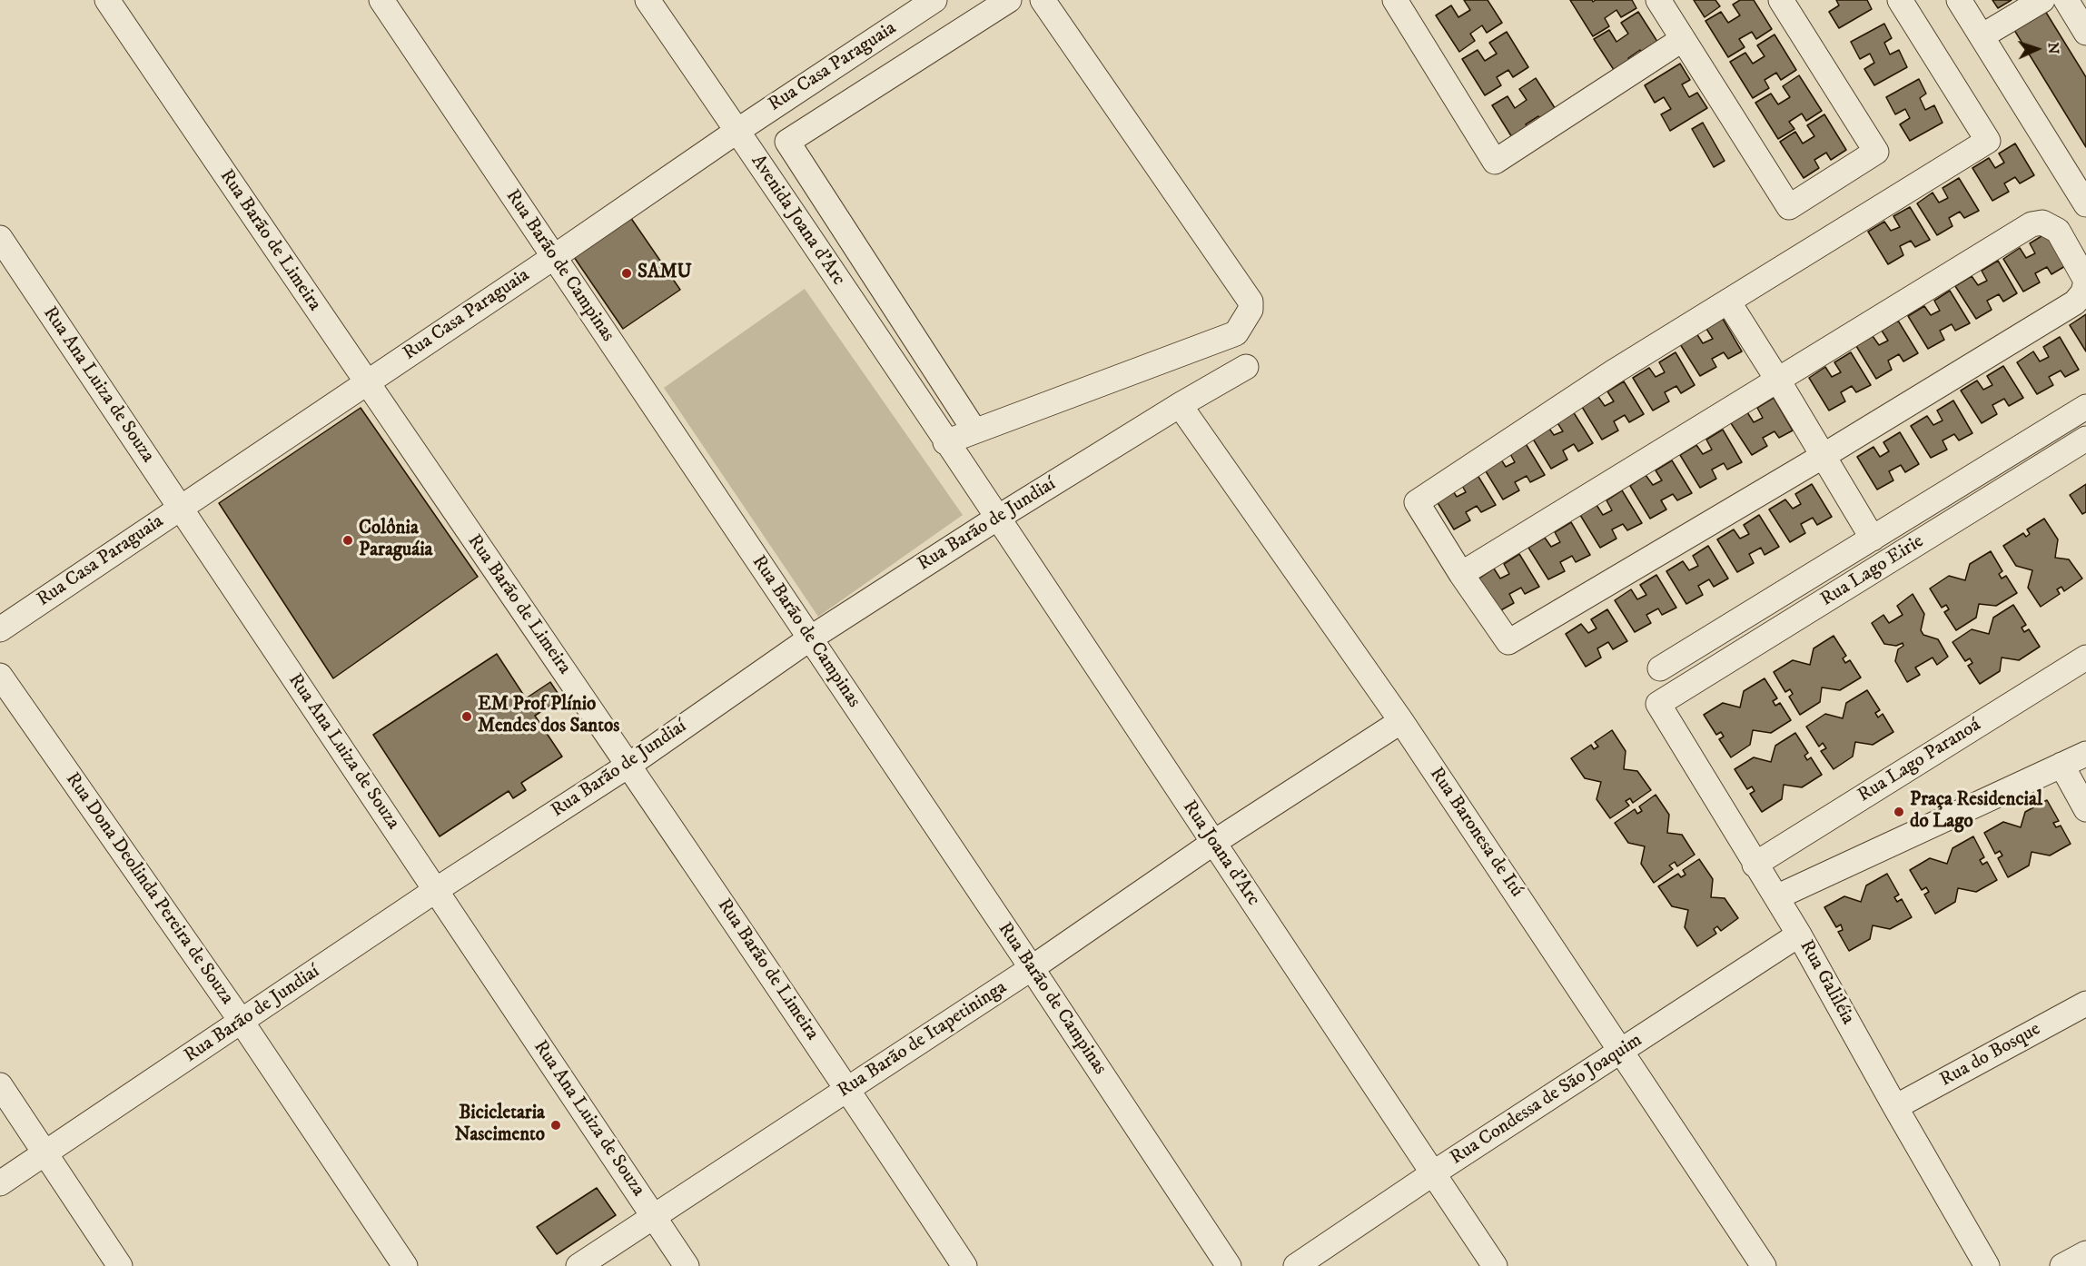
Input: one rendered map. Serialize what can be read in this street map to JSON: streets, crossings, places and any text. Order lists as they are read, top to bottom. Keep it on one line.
{"streets":{"street":["Rua Casa Paraguaia","Avenida Joana d'Arc","Rua Barão de Limeira","Rua Barão de Campinas","Rua Ana Luiza de Souza","Rua Barão de Jundiaí","Rua Lago Eirie","Rua Lago Paranoá","Rua Baronesa de Itú","Rua Joana d'Arc","Rua Dona Deolinda Pereira de Souza","Rua Galiléia","Rua Barão de Itapetininga","Rua do Bosque","Rua Condessa de São Joaquim"]},"crossings":[["Rua Casa Paraguaia","Avenida Joana d'Arc"],["Rua Casa Paraguaia","Rua Barão de Limeira"],["Rua Casa Paraguaia","Rua Barão de Campinas"],["Rua Casa Paraguaia","Rua Ana Luiza de Souza"],["Avenida Joana d'Arc","Rua Joana d'Arc"],["Rua Barão de Limeira","Rua Barão de Jundiaí"],["Rua Barão de Limeira","Rua Barão de Itapetininga"],["Rua Barão de Campinas","Rua Barão de Jundiaí"],["Rua Barão de Campinas","Rua Barão de Itapetininga"],["Rua Ana Luiza de Souza","Rua Barão de Jundiaí"],["Rua Ana Luiza de Souza","Rua Barão de Itapetininga"],["Rua Barão de Jundiaí","Rua Baronesa de Itú"],["Rua Barão de Jundiaí","Rua Joana d'Arc"],["Rua Barão de Jundiaí","Rua Dona Deolinda Pereira de Souza"],["Rua Lago Eirie","Rua Galiléia"],["Rua Lago Paranoá","Rua Galiléia"],["Rua Baronesa de Itú","Rua Barão de Itapetininga"],["Rua Baronesa de Itú","Rua Condessa de São Joaquim"],["Rua Joana d'Arc","Rua Barão de Itapetininga"],["Rua Joana d'Arc","Rua Condessa de São Joaquim"],["Rua Galiléia","Rua do Bosque"],["Rua Galiléia","Rua Condessa de São Joaquim"]],"places":["SAMU","Colônia Paraguáia","EM Prof Plínio Mendes dos Santos","Praça Residencial do Lago","Bicicletaria Nascimento"],"north":"right"}
